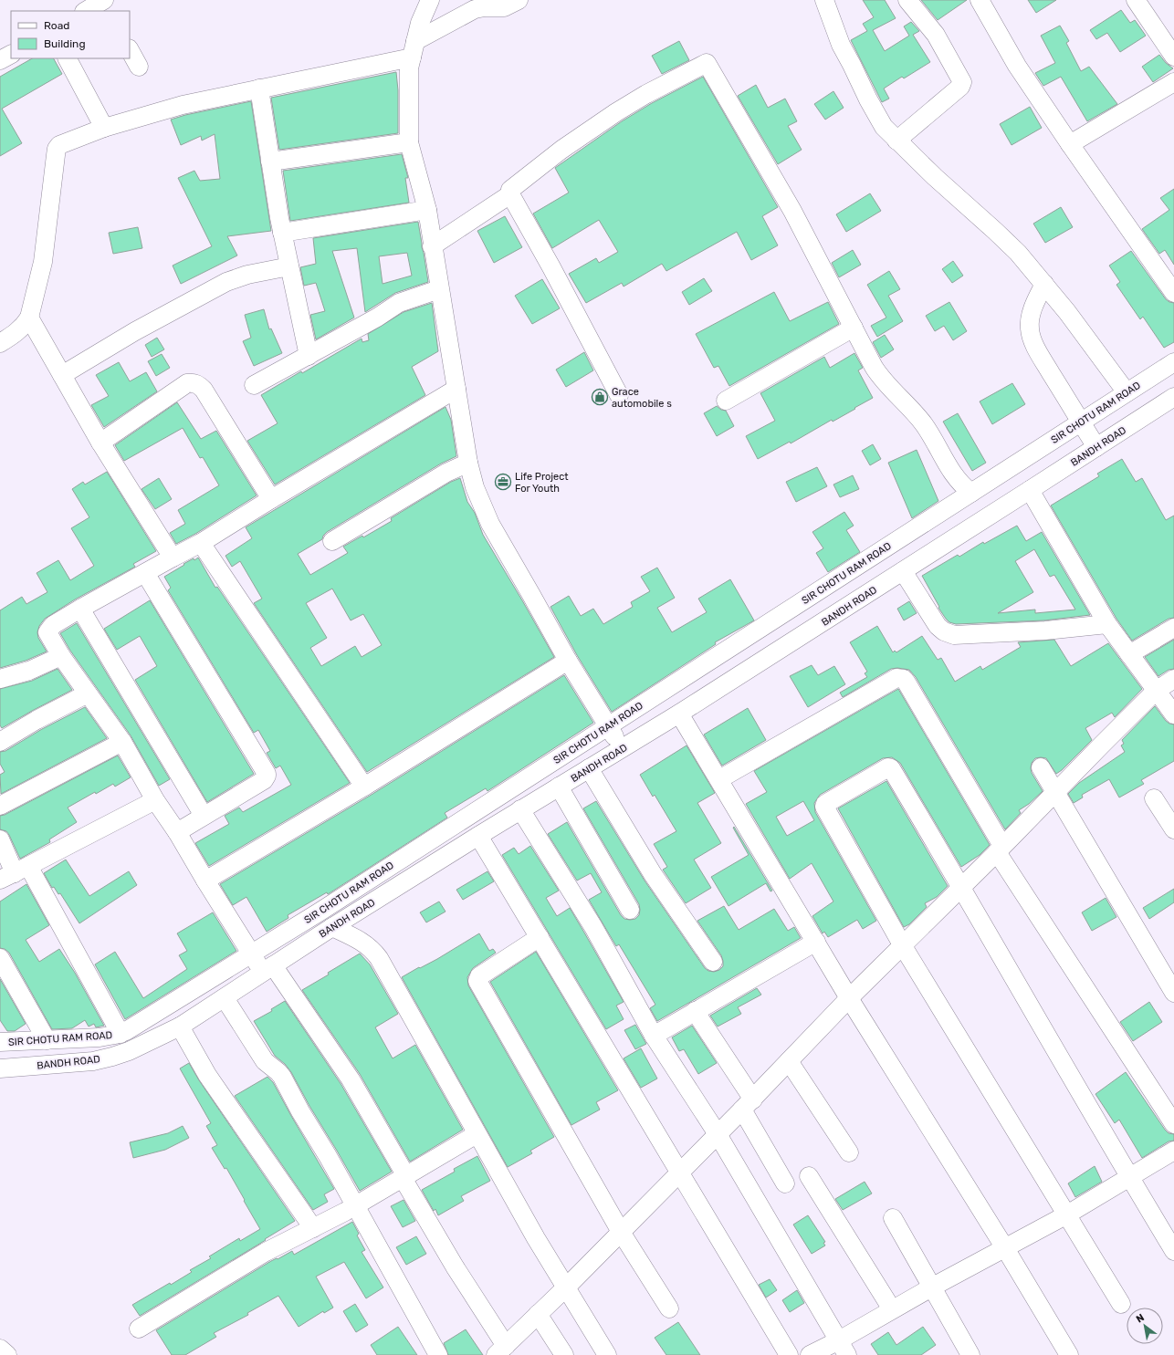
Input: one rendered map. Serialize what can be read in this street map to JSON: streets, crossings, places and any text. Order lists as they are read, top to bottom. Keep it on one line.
{"streets":{"street":["SIR CHOTU RAM ROAD","BANDH ROAD"]},"places":{"shop":["Grace automobile s"],"office":["Life Project For Youth"]},"legend":["Road","Building"],"north":"top left"}
